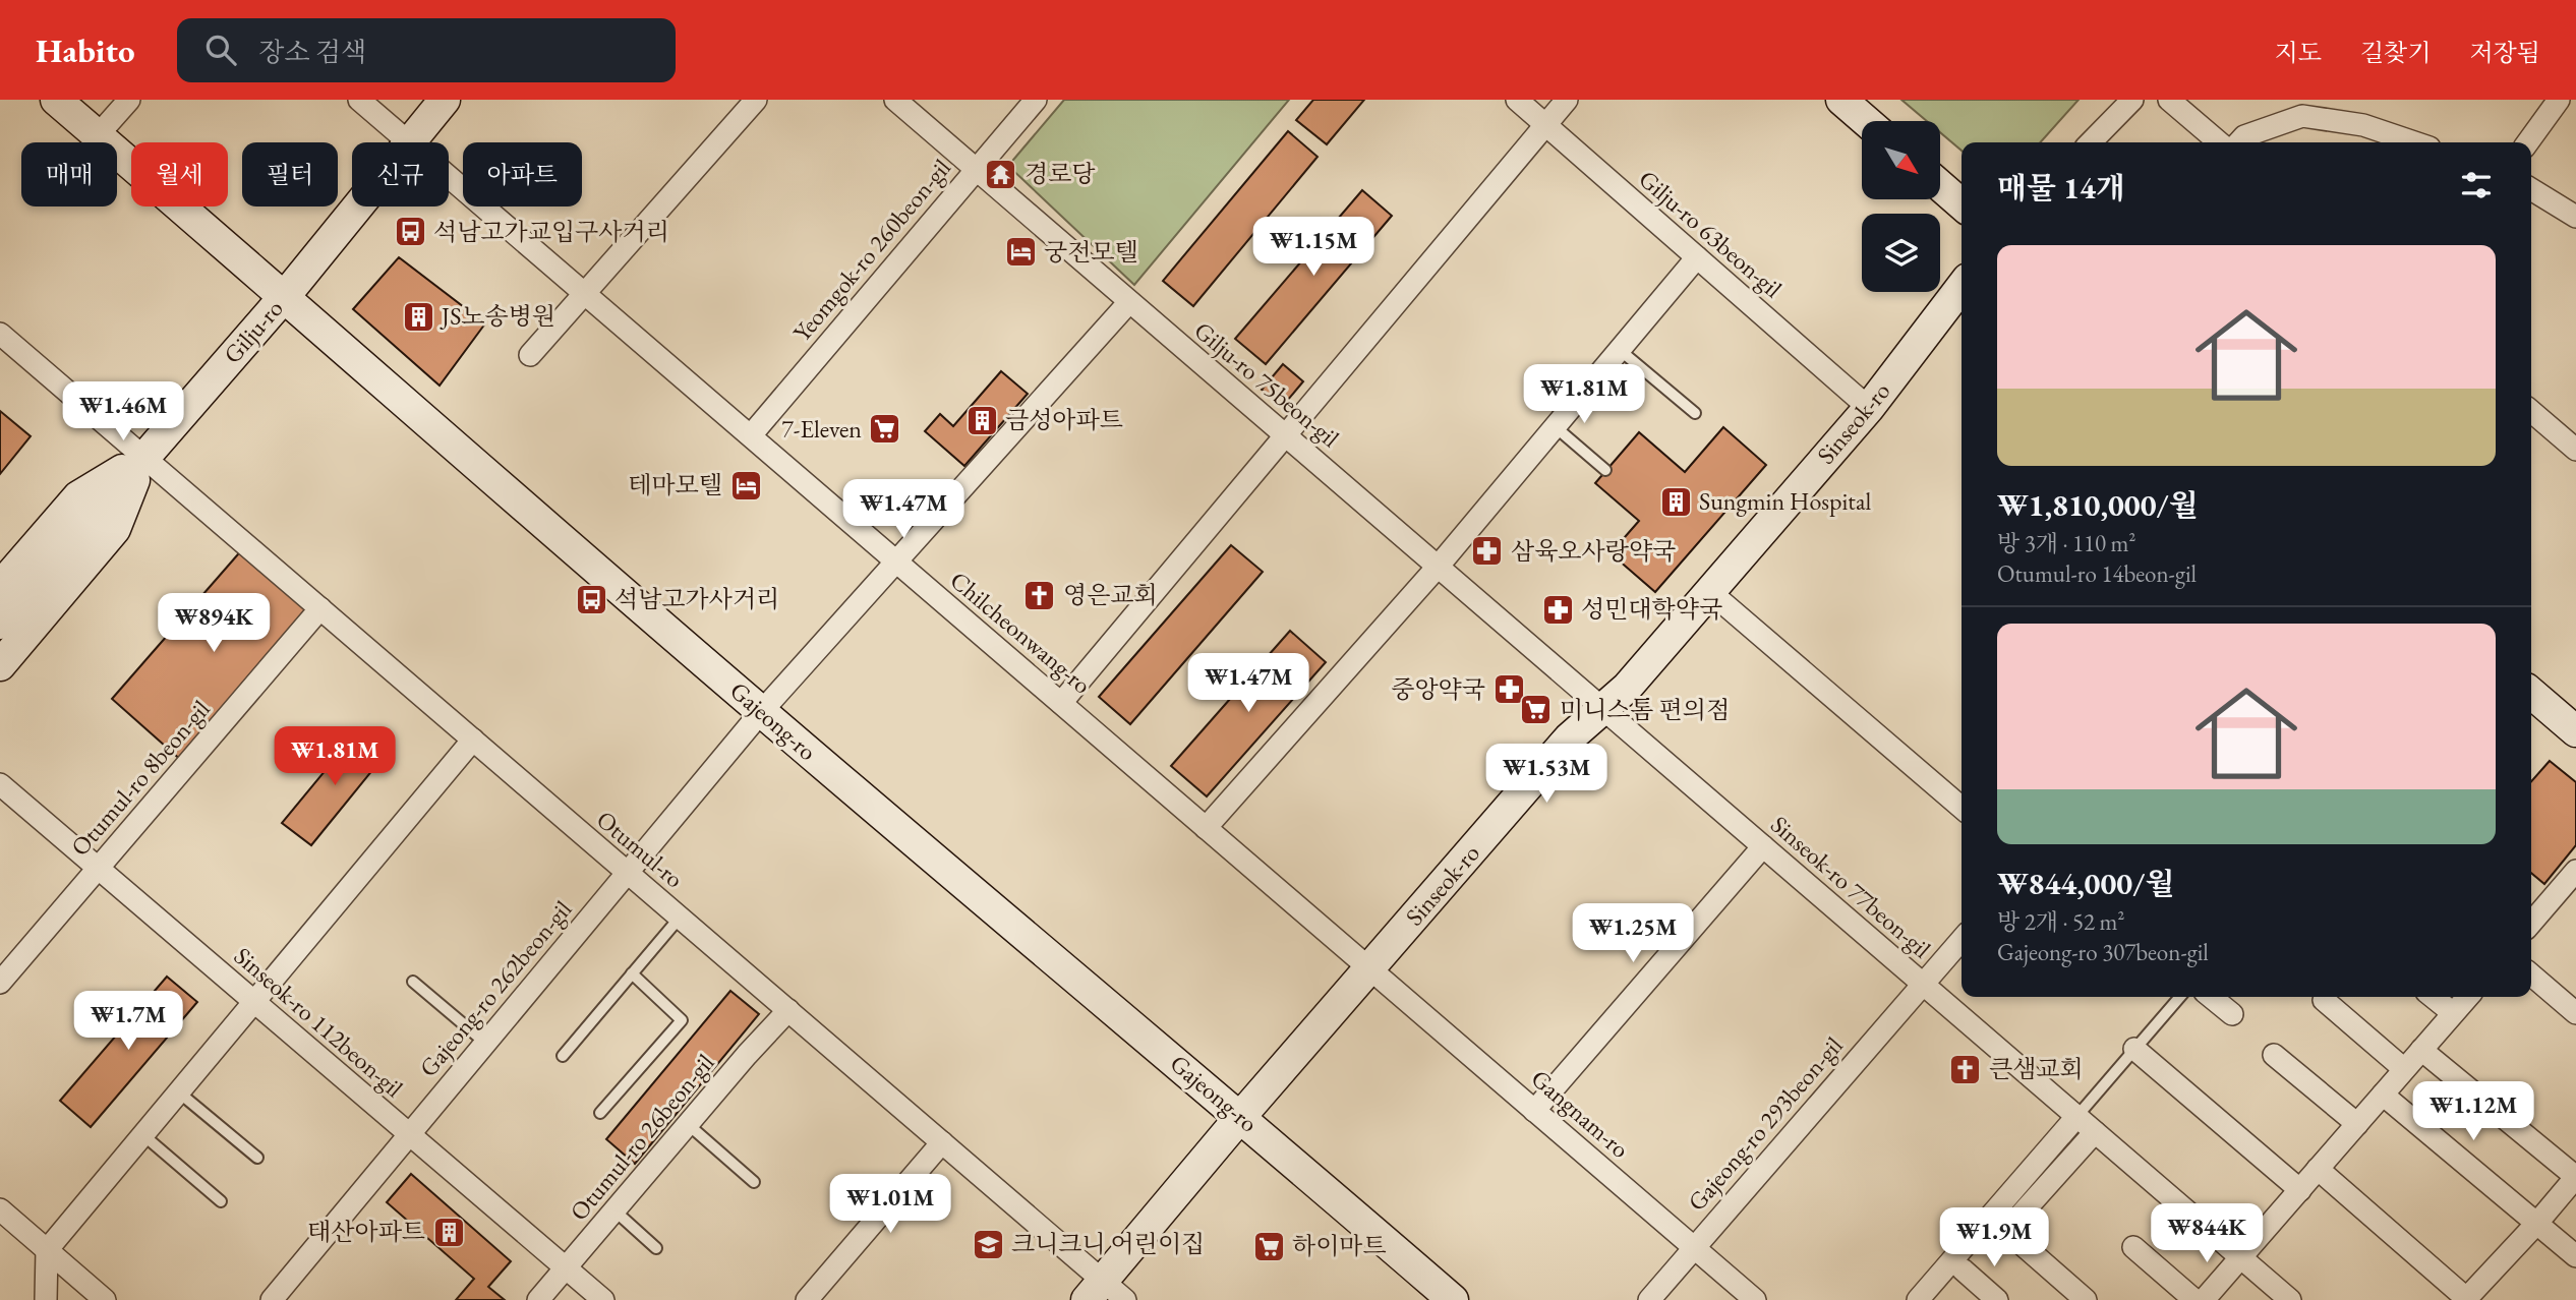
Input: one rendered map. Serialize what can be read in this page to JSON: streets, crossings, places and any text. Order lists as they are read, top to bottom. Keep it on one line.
{"streets":{"street":["Gilju-ro 63beon-gil","Yeomgok-ro 260beon-gil","Gilju-ro","Gilju-ro 75beon-gil","Sinseok-ro","Chilcheonwang-ro","Gajeong-ro","Otumul-ro 8beon-gil","Otumul-ro","Sinseok-ro 77beon-gil","Gajeong-ro 262beon-gil","Sinseok-ro 112beon-gil","Gangnam-ro","Gajeong-ro 293beon-gil","Otumul-ro 26beon-gil"]},"crossings":[["Gilju-ro 63beon-gil","Sinseok-ro"],["Yeomgok-ro 260beon-gil","Gilju-ro 75beon-gil"],["Yeomgok-ro 260beon-gil","Chilcheonwang-ro"],["Gilju-ro","Chilcheonwang-ro"],["Gilju-ro","Gajeong-ro"],["Gilju-ro","Otumul-ro"],["Gilju-ro 75beon-gil","Sinseok-ro"],["Gilju-ro 75beon-gil","Sinseok-ro 77beon-gil"],["Gilju-ro 75beon-gil","Gajeong-ro 262beon-gil"],["Sinseok-ro","Chilcheonwang-ro"],["Sinseok-ro","Gajeong-ro"],["Sinseok-ro","Otumul-ro"],["Sinseok-ro","Sinseok-ro 77beon-gil"],["Sinseok-ro","Gangnam-ro"],["Chilcheonwang-ro","Gajeong-ro 262beon-gil"],["Chilcheonwang-ro","Gangnam-ro"],["Gajeong-ro","Gajeong-ro 262beon-gil"],["Otumul-ro 8beon-gil","Otumul-ro"],["Otumul-ro 8beon-gil","Sinseok-ro 112beon-gil"],["Otumul-ro","Gajeong-ro 262beon-gil"],["Otumul-ro","Otumul-ro 26beon-gil"],["Sinseok-ro 77beon-gil","Gajeong-ro 293beon-gil"],["Gajeong-ro 262beon-gil","Sinseok-ro 112beon-gil"],["Sinseok-ro 112beon-gil","Otumul-ro 26beon-gil"],["Gangnam-ro","Gajeong-ro 293beon-gil"]],"places":{"temple":["경로당"],"bus stop":["석남고가교입구사거리","석남고가사거리"],"hotel":["궁전모텔","테마모텔"],"building":["JS노송병원","금성아파트","Sungmin Hospital","태산아파트"],"supermarket":["7-Eleven","미니스톰 편의점","하이마트"],"pharmacy":["삼육오사랑약국","성민대학약국","중앙약국"],"church":["영은교회","큰샘교회"],"school or university":["크니크니 어린이집"]},"north":"bottom right","page":{"header":"Habito","search":"장소 검색","nav":["지도","길찾기","저장됨"],"chip":["매매","월세","필터","신규","아파트"],"heading":"매물 14개","price":["₩1.15M","₩1.81M","₩1.46M","₩1.47M","₩894K","₩1.47M","₩1.81M","₩1.53M","₩1.25M","₩1.7M","₩1.12M","₩1.01M","₩844K","₩1.9M"],"list":[{"name":"₩1,810,000/월","note":"방 3개 · 110 m² · Otumul-ro 14beon-gil"},{"name":"₩844,000/월","note":"방 2개 · 52 m² · Gajeong-ro 307beon-gil"}]}}
